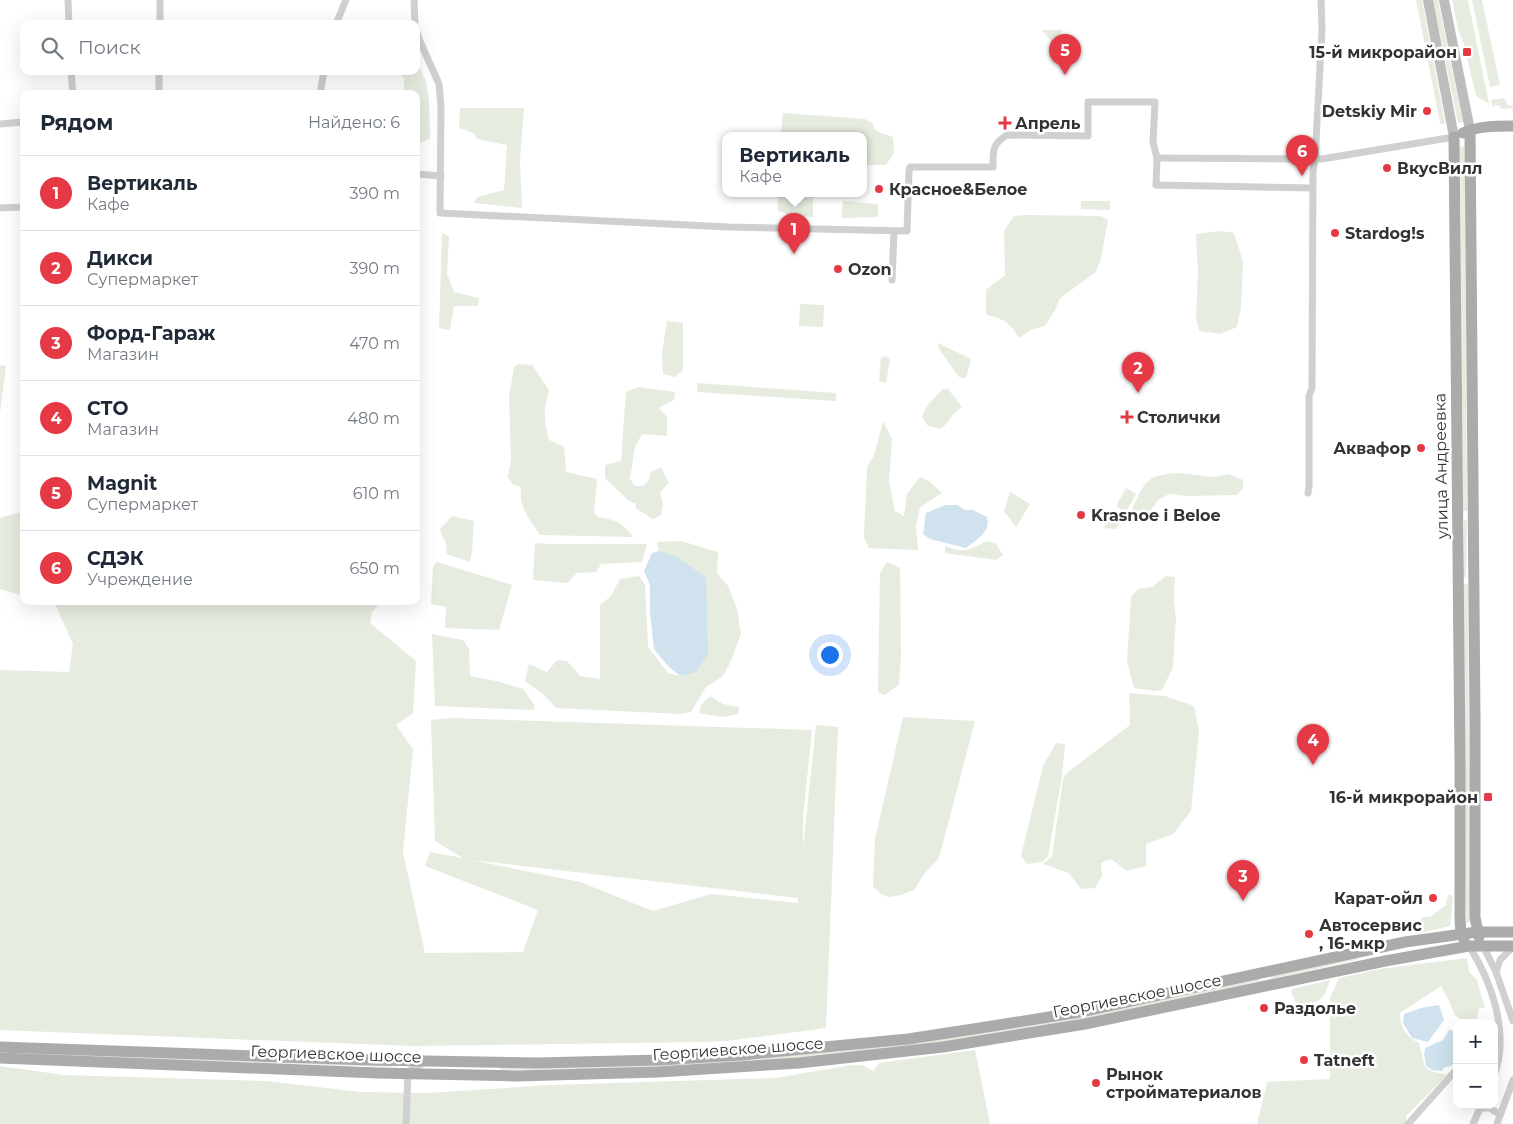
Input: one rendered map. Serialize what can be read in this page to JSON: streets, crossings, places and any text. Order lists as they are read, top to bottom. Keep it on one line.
{"streets":{"main road":["улица Андреевка","Георгиевское шоссе"]},"crossings":[["улица Андреевка","Георгиевское шоссе"]],"places":{"transit":["15-й микрорайон","16-й микрорайон"],"other":["Detskiy Mir","ВкусВилл","Красное&Белое","Stardog!s","Ozon","Аквафор","Krasnoe i Beloe","Карат-ойл","Автосервис , 16-мкр","Раздолье","Tatneft","Рынок стройматериалов"],"health":["Апрель","Столички"]},"page":{"search":"Поиск","pins":["5","6","1","2","4","3"],"heading":["Рядом","Найдено: 6"],"popup":["Вертикаль","Кафе"],"list":[{"mark":"1","name":"Вертикаль","note":"Кафе","value":"390 m"},{"mark":"2","name":"Дикси","note":"Супермаркет","value":"390 m"},{"mark":"3","name":"Форд-Гараж","note":"Магазин","value":"470 m"},{"mark":"4","name":"СТО","note":"Магазин","value":"480 m"},{"mark":"5","name":"Magnit","note":"Супермаркет","value":"610 m"},{"mark":"6","name":"СДЭК","note":"Учреждение","value":"650 m"}],"map_buttons":["+","−"]}}
